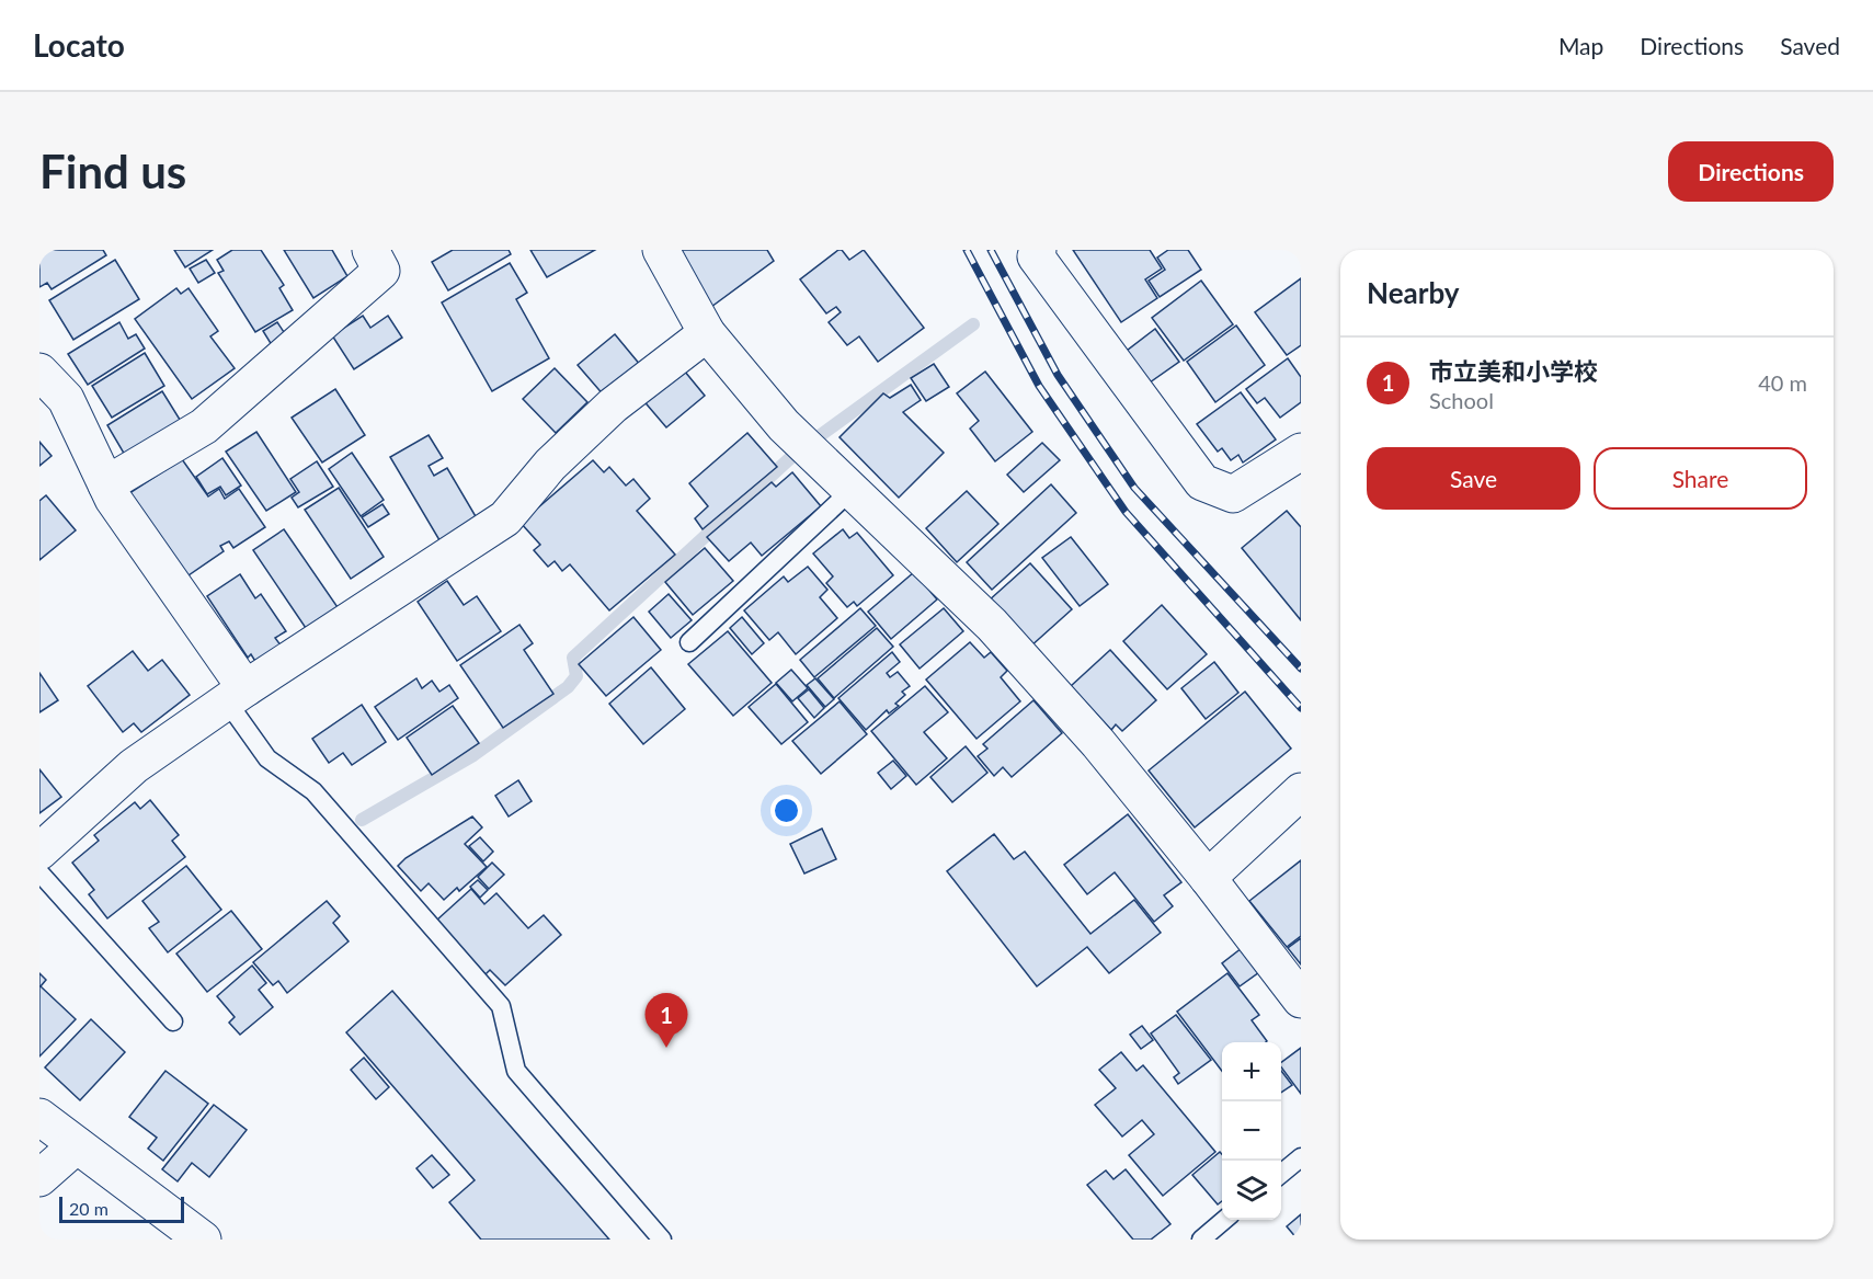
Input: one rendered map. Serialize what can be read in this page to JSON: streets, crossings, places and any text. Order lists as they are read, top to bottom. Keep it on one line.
{"scale_bar":"20 m","page":{"header":"Locato","nav":["Map","Directions","Saved"],"buttons":["Directions",["Save","Share"]],"title":"Find us","heading":"Nearby","list":[{"mark":"1","name":"市立美和小学校","note":"School","value":"40 m"}],"pins":"1","map_buttons":["+","−"],"scale":"20 m"}}
